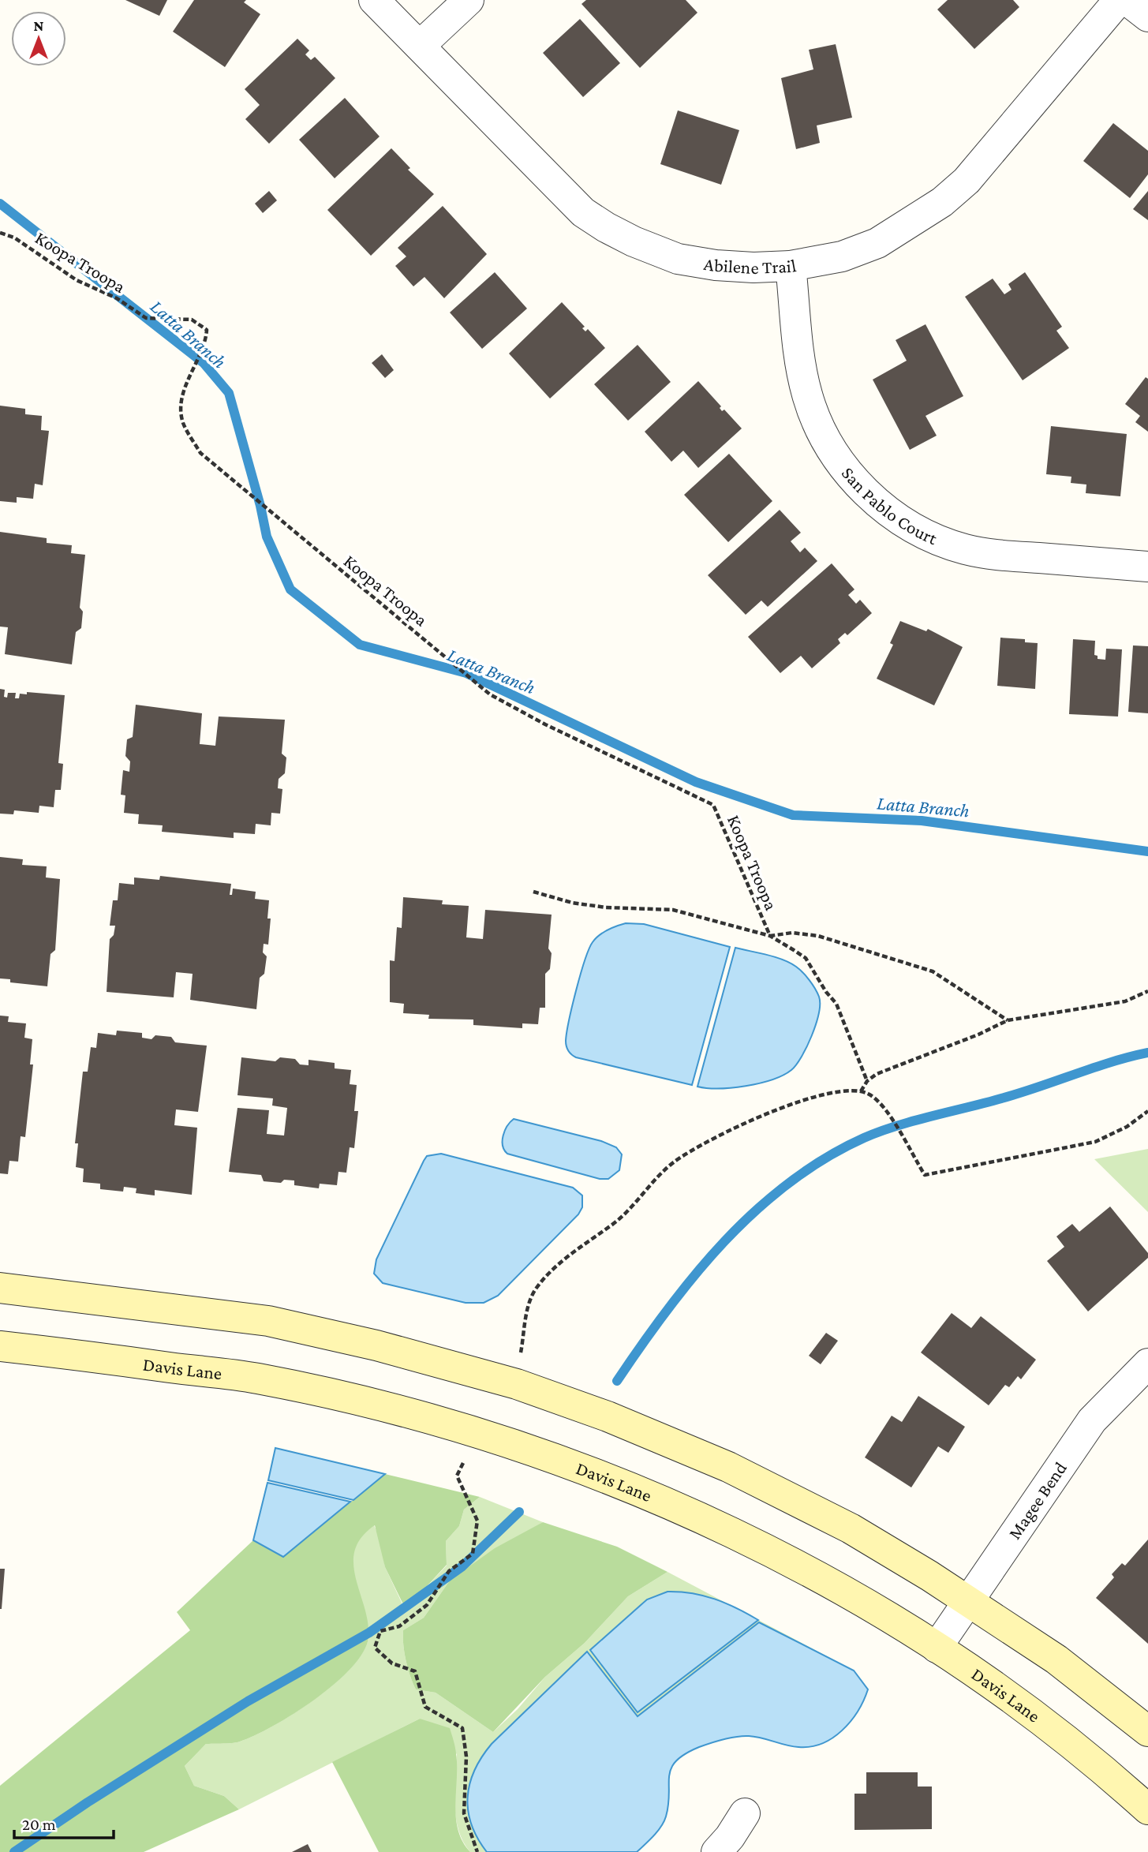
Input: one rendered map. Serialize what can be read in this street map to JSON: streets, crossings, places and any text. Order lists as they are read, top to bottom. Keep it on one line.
{"streets":{"main road":["Davis Lane"],"street":["Abilene Trail","San Pablo Court","Magee Bend"],"path":["Koopa Troopa"]},"crossings":[["Abilene Trail","San Pablo Court"],["Davis Lane","Magee Bend"]],"water":["Latta Branch"],"scale_bar":"20 m","north":"top"}
